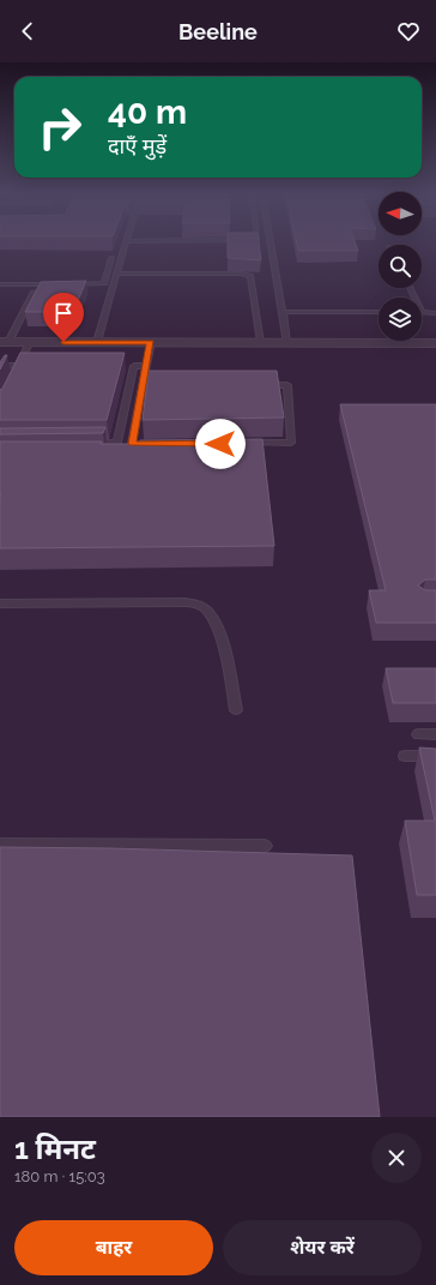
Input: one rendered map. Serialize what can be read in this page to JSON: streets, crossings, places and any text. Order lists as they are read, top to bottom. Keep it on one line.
{"north":"left","page":{"header":"Beeline","turn":["40 m","दाएँ मुड़ें"],"heading":["1 मिनट","180 m · 15:03"],"buttons":["बाहर","शेयर करें"]}}
